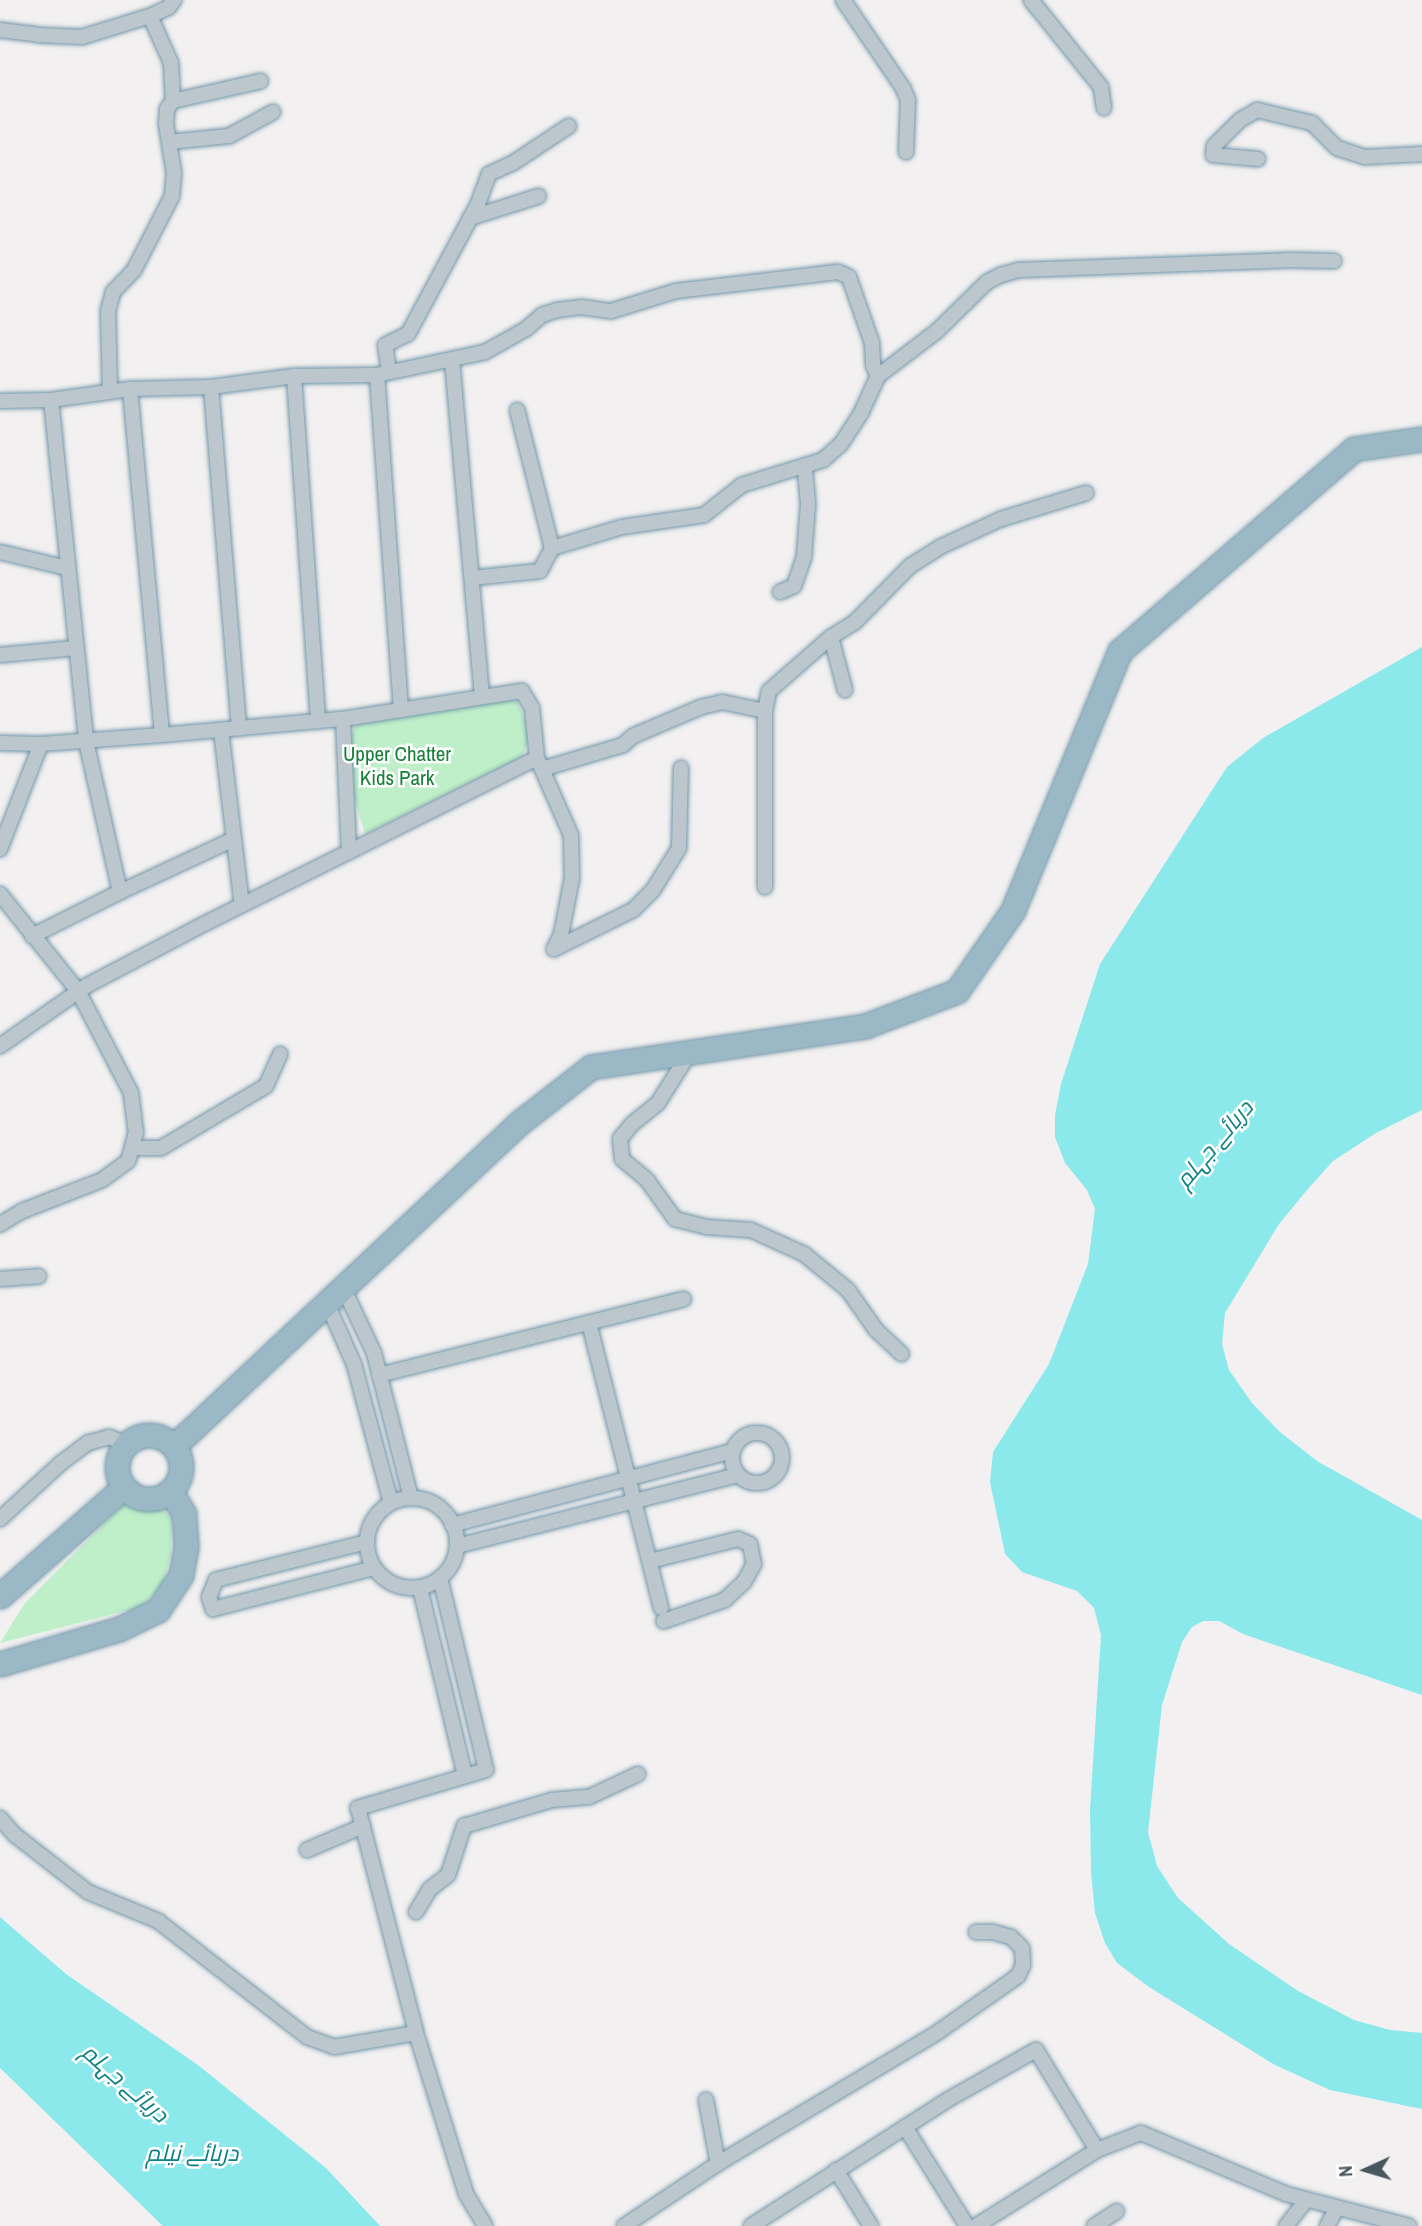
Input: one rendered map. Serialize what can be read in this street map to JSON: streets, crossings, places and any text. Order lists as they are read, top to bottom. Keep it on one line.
{"water":["دریائے جہلم","دریائے نیلم"],"parks":["Upper Chatter Kids Park"],"north":"left"}
